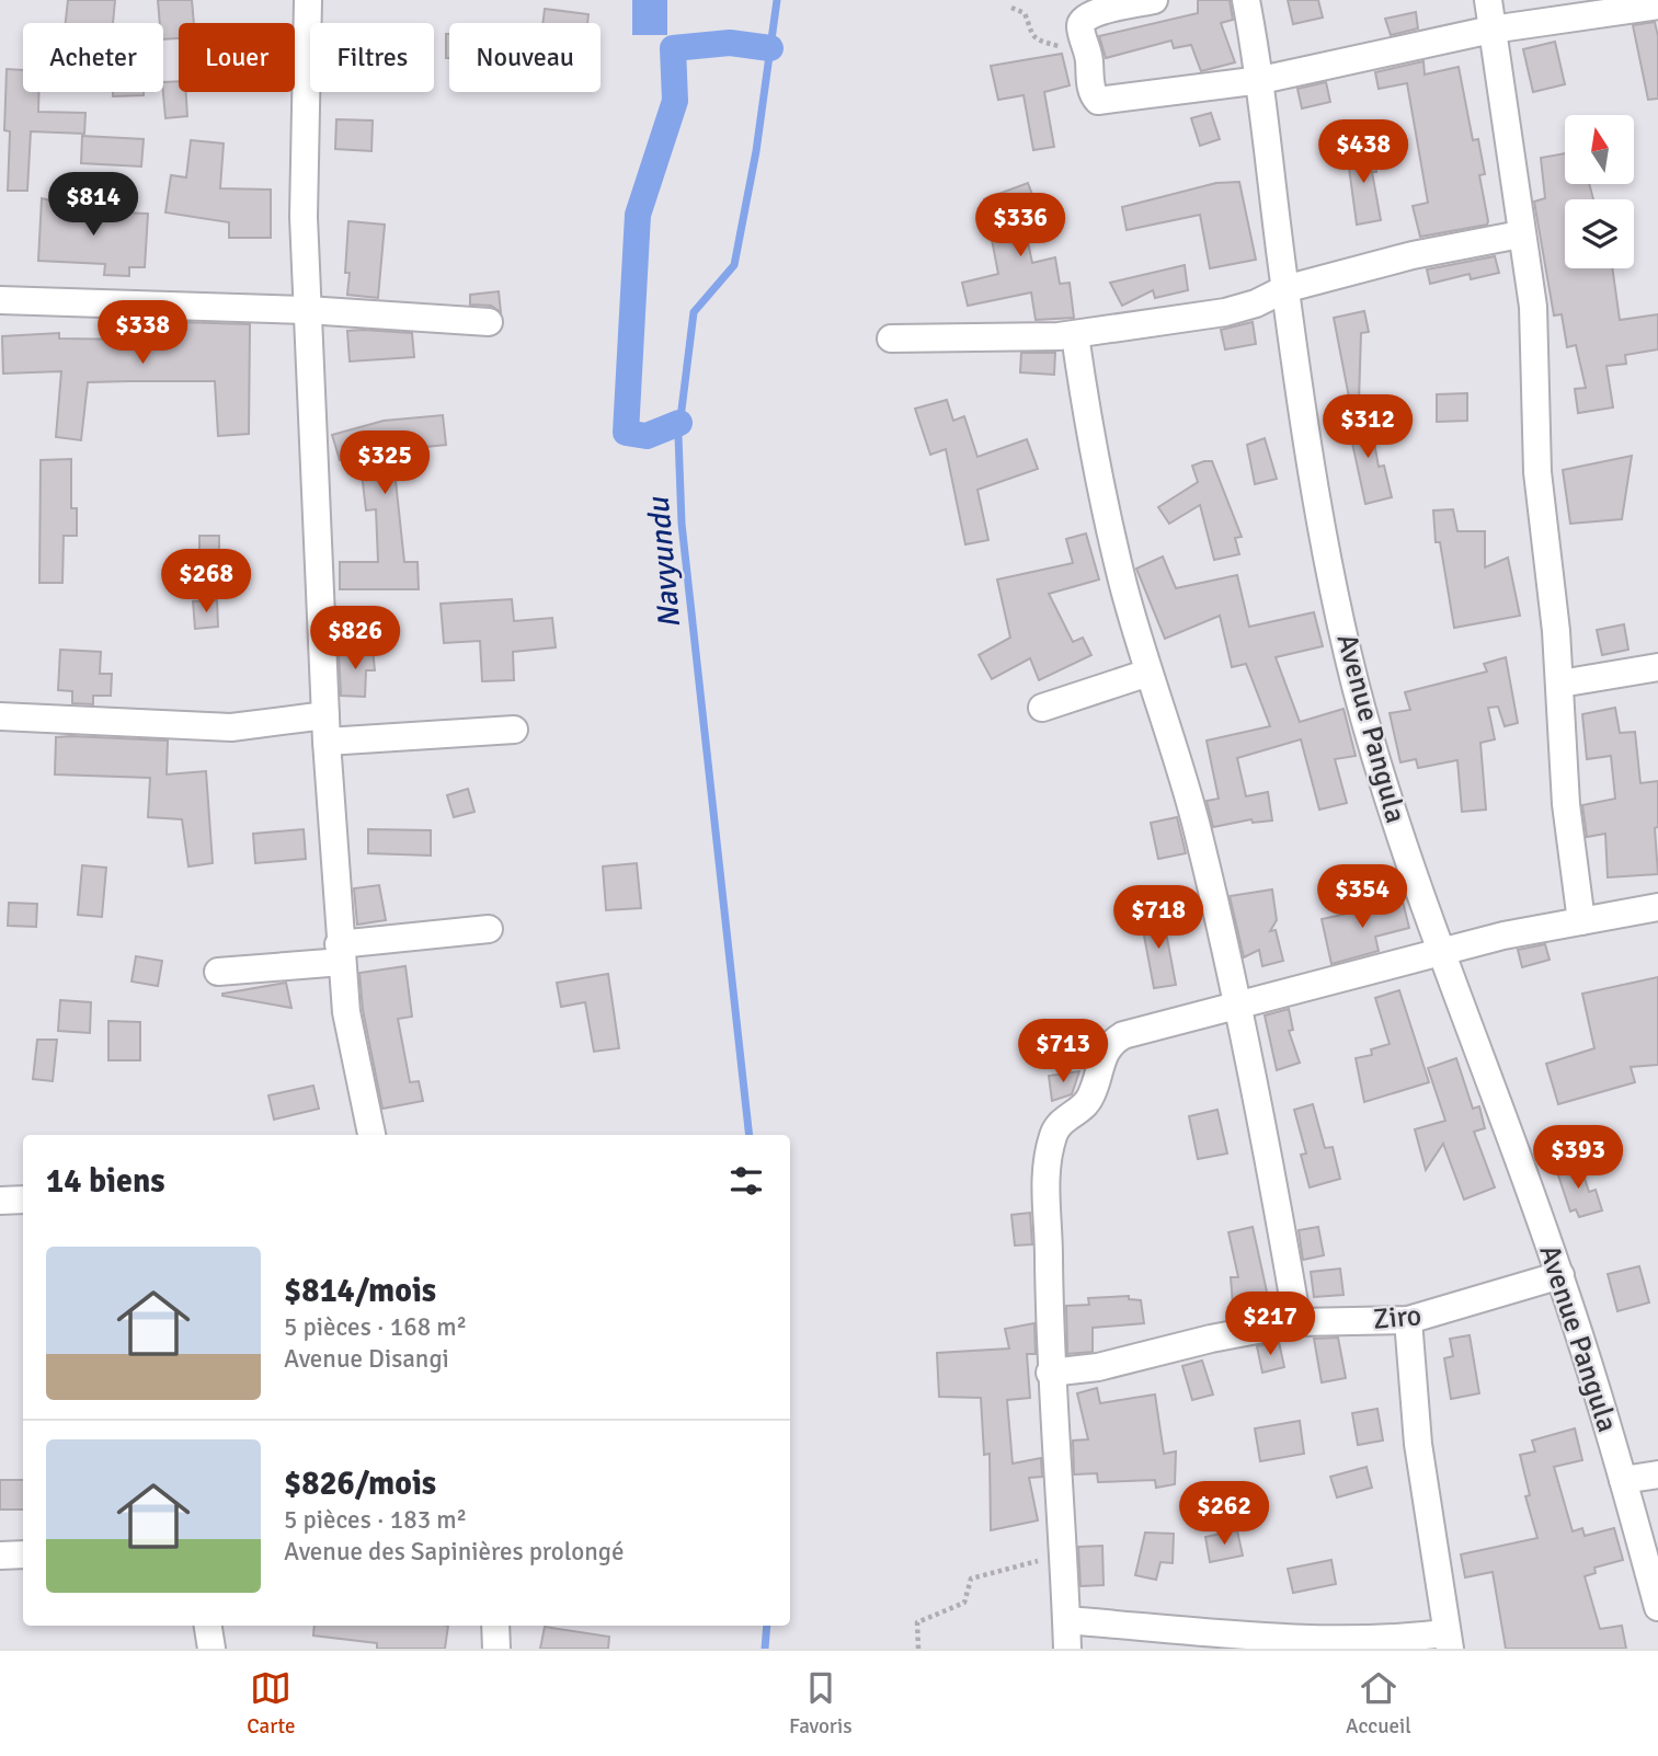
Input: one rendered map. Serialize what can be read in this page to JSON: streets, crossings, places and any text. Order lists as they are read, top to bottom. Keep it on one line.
{"streets":{"street":["Avenue Pangula","Ziro"]},"crossings":[["Avenue Pangula","Ziro"]],"water":["Navyundu"],"north":"top","page":{"chip":["Acheter","Louer","Filtres","Nouveau"],"price":["$438","$814","$336","$338","$312","$325","$268","$826","$354","$718","$713","$393","$217","$262"],"heading":"14 biens","list":[{"name":"$814/mois","note":"5 pièces · 168 m² · Avenue Disangi"},{"name":"$826/mois","note":"5 pièces · 183 m² · Avenue des Sapinières prolongé"}],"tabs":["Carte","Favoris","Accueil"]}}
